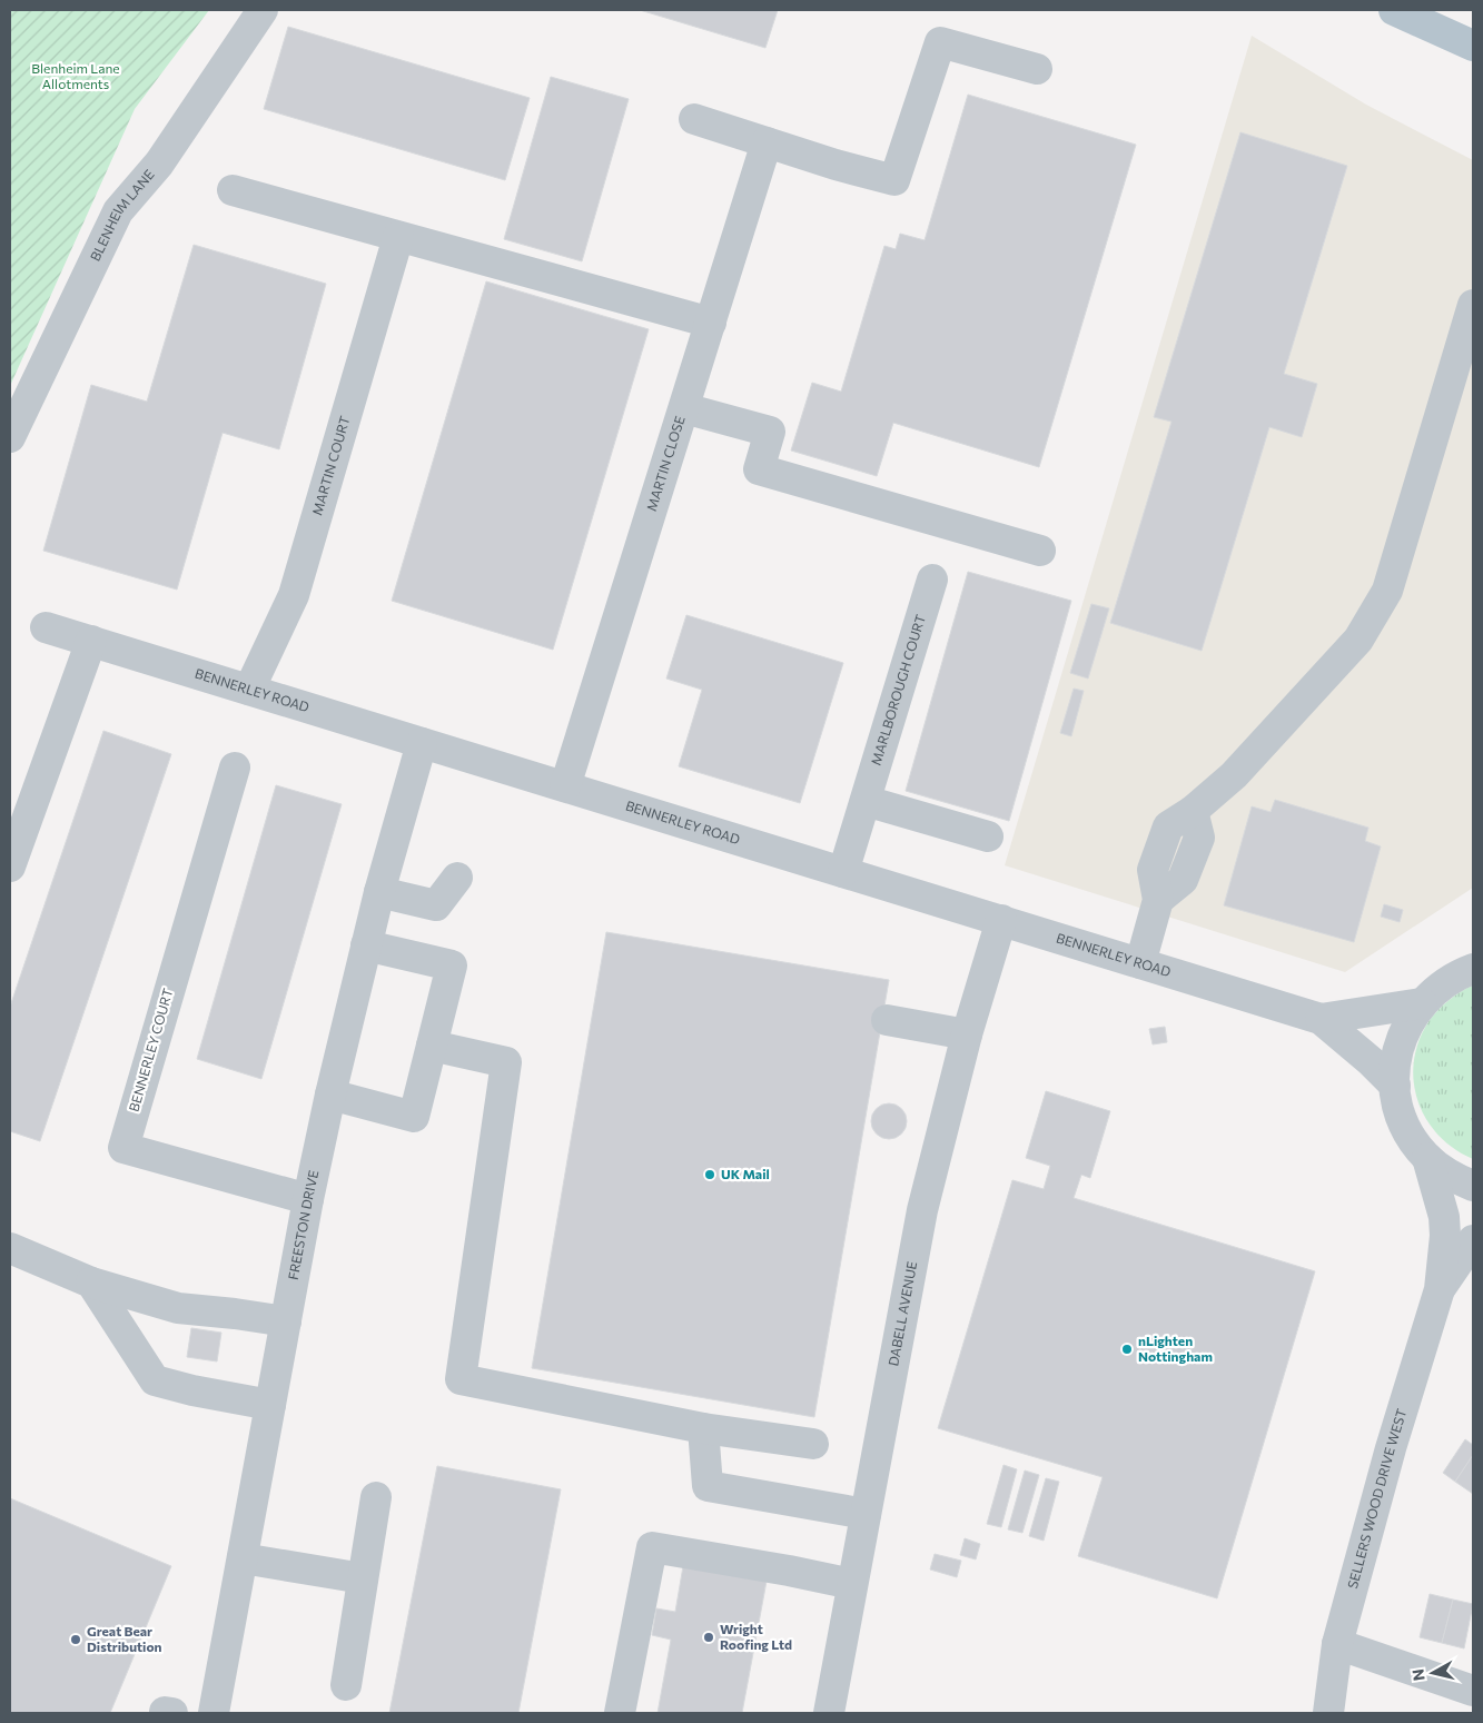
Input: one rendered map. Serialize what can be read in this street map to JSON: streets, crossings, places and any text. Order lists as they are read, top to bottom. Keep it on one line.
{"streets":{"street":["BLENHEIM LANE","MARTIN CLOSE","MARTIN COURT","MARLBOROUGH COURT","BENNERLEY ROAD","BENNERLEY COURT","FREESTON DRIVE","DABELL AVENUE","SELLERS WOOD DRIVE WEST"]},"crossings":[["MARTIN CLOSE","BENNERLEY ROAD"],["MARTIN COURT","BENNERLEY ROAD"],["MARLBOROUGH COURT","BENNERLEY ROAD"],["BENNERLEY ROAD","FREESTON DRIVE"],["BENNERLEY ROAD","DABELL AVENUE"],["BENNERLEY COURT","FREESTON DRIVE"]],"parks":["Blenheim Lane Allotments"],"places":["UK Mail","nLighten Nottingham","Wright Roofing Ltd","Great Bear Distribution"],"north":"left"}
